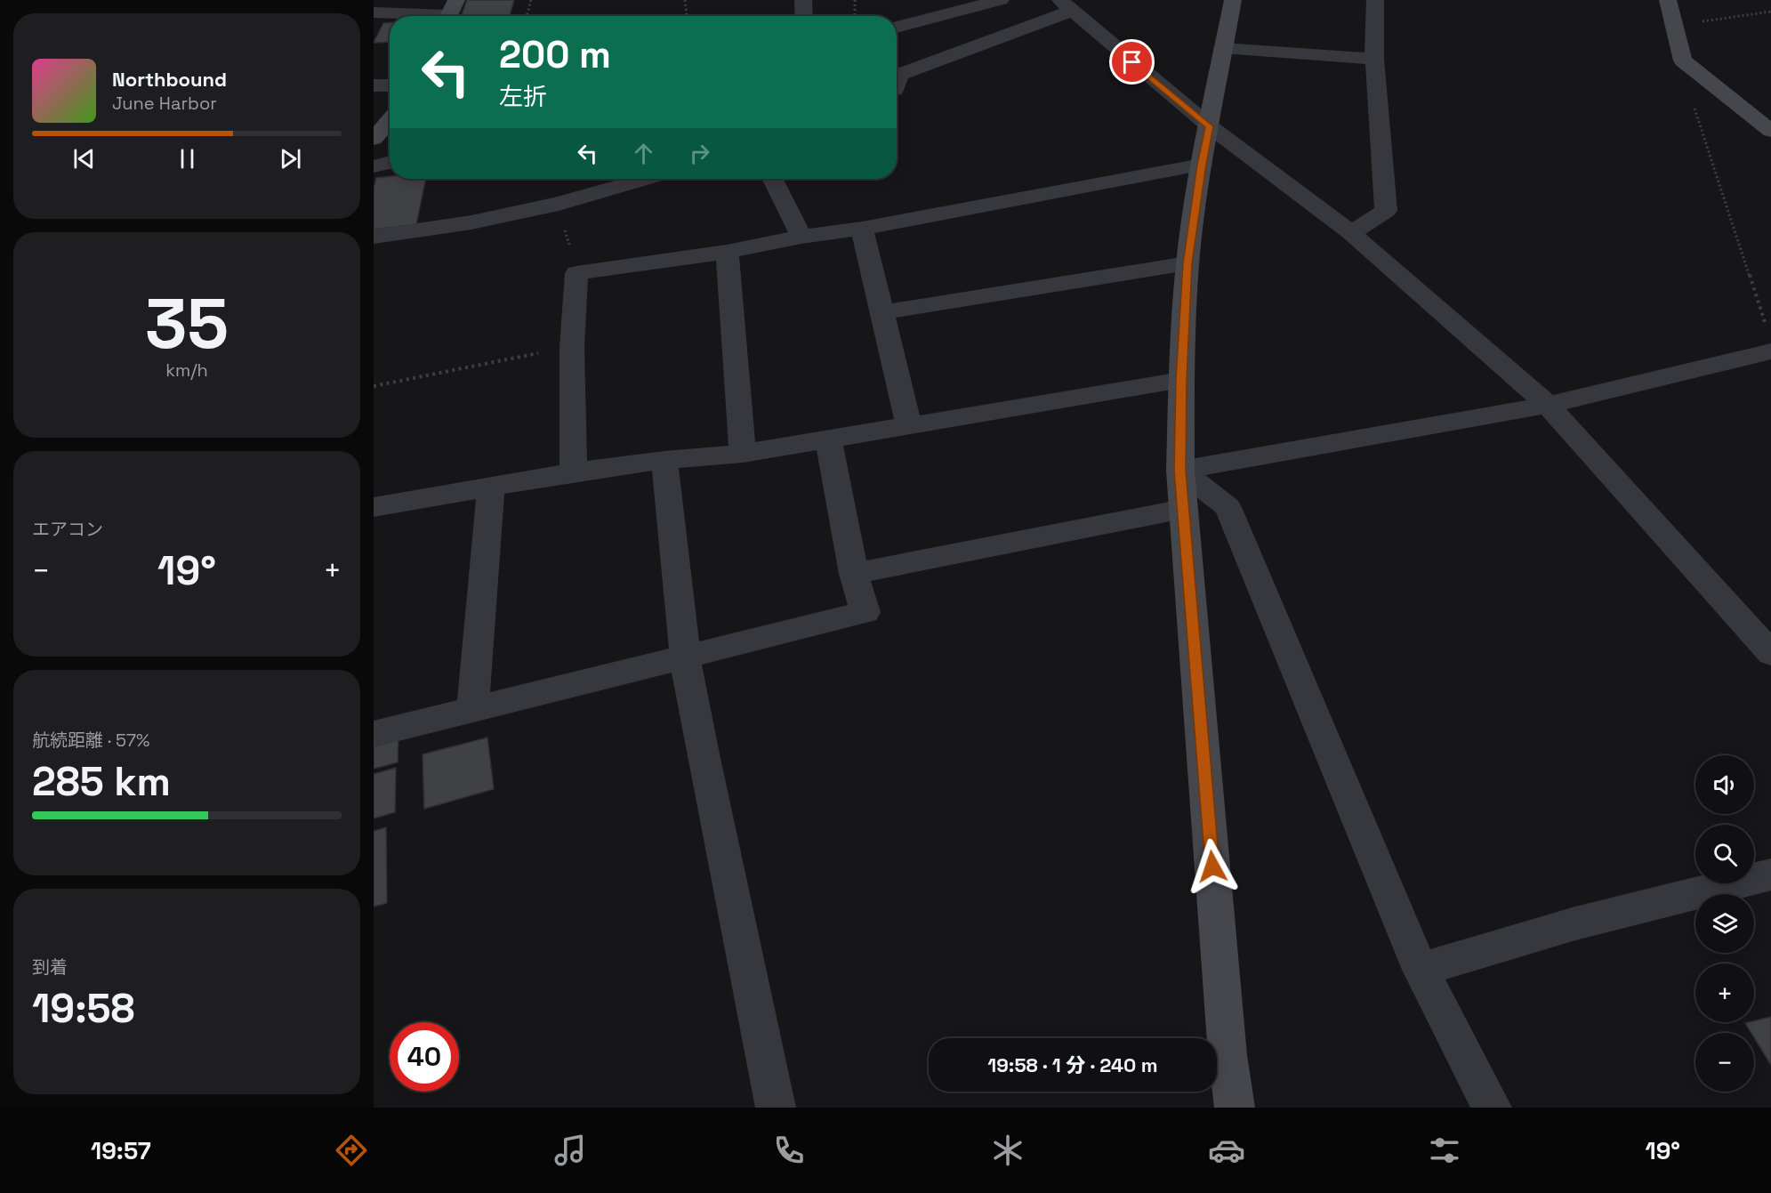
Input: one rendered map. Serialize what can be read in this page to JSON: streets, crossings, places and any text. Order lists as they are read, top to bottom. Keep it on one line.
{"page":{"turn":["200 m","左折"],"song":["Northbound","June Harbor"],"tile":[["35","km/h"],"エアコン",["航続距離 · 57%","285 km"],["到着","19:58"]],"heat":["−","19°","+"],"map_buttons":["+","−"],"limit":"40","trip":"19:58 · 1 分 · 240 m","tabs":["19:57","19°"]}}
